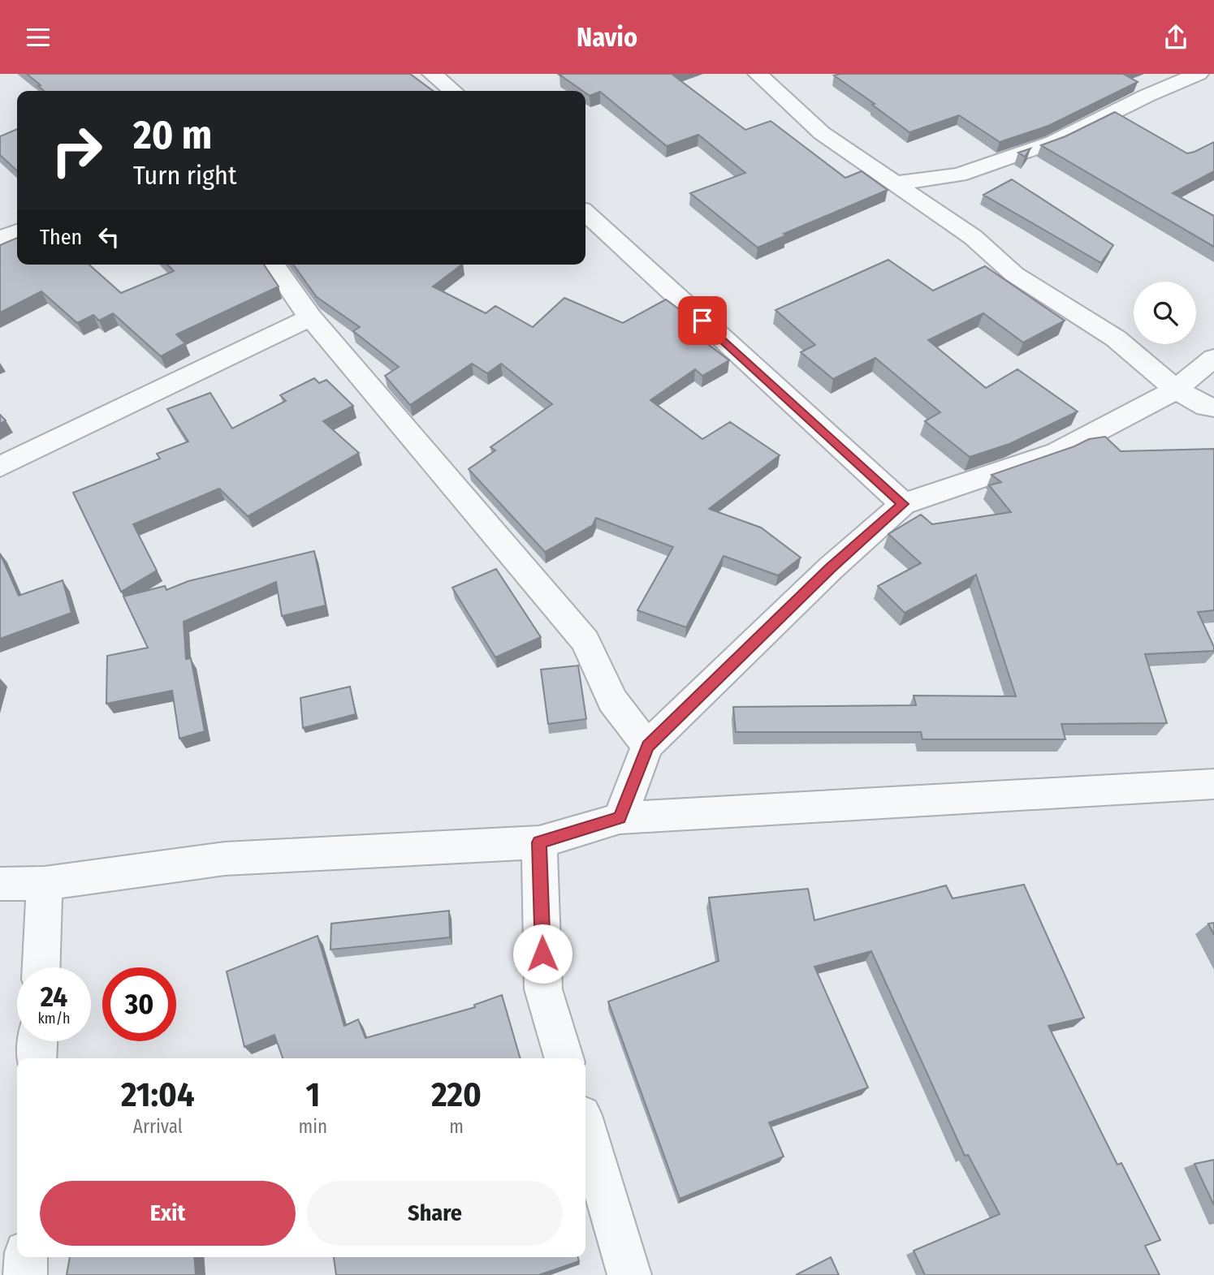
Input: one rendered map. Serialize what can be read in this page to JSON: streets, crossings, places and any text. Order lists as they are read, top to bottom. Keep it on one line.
{"page":{"header":"Navio","turn":["20 m","Turn right"],"then":"Then","speed":"24 km/h","limit":"30","eta":["21:04","Arrival","1","min","220","m"],"buttons":["Exit","Share"]}}
